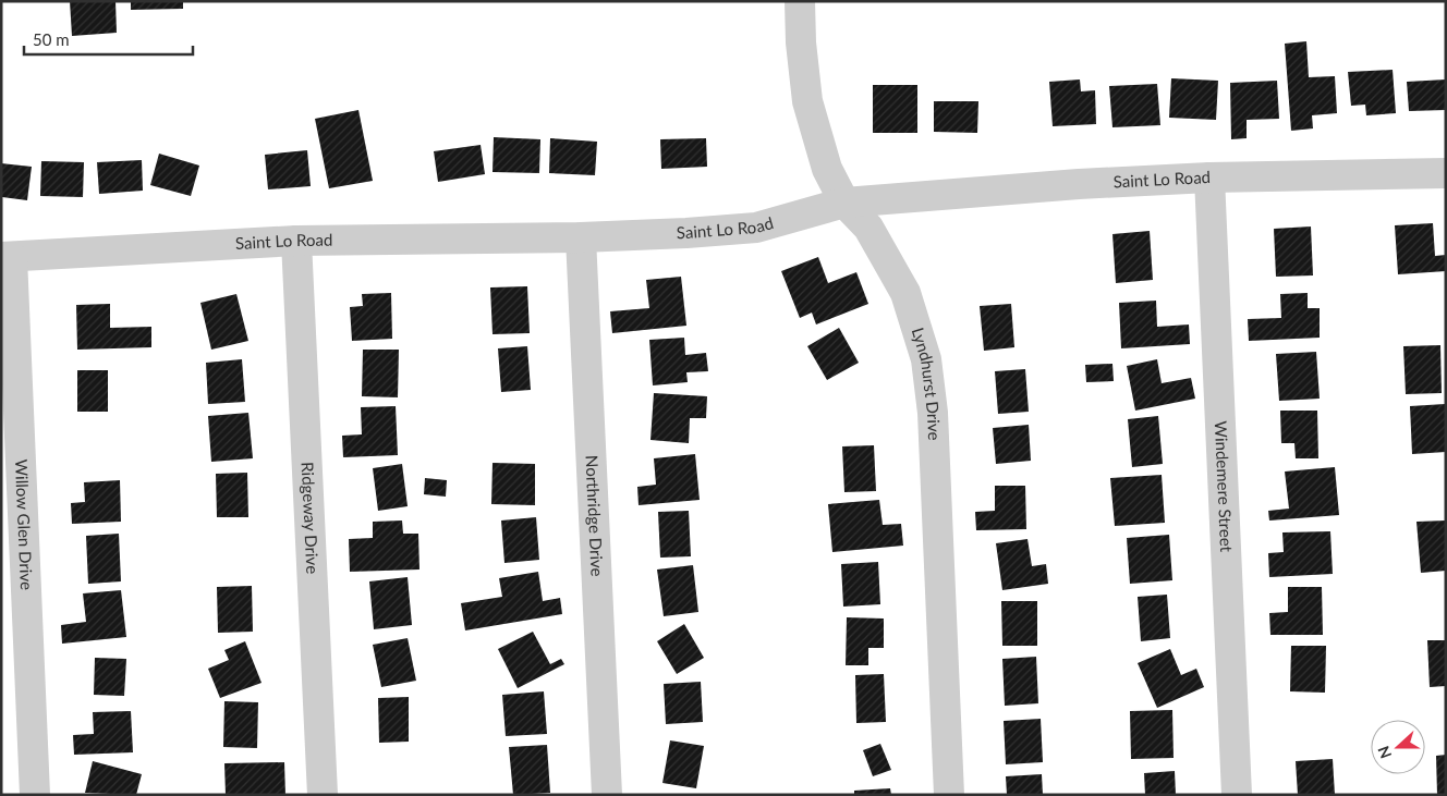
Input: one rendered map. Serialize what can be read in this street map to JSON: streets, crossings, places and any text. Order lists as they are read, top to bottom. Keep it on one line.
{"streets":{"street":["Saint Lo Road","Lyndhurst Drive","Windemere Street","Northridge Drive","Ridgeway Drive","Willow Glen Drive"]},"crossings":[["Saint Lo Road","Lyndhurst Drive"],["Saint Lo Road","Windemere Street"],["Saint Lo Road","Northridge Drive"],["Saint Lo Road","Ridgeway Drive"],["Saint Lo Road","Willow Glen Drive"]],"scale_bar":"50 m","north":"left"}
